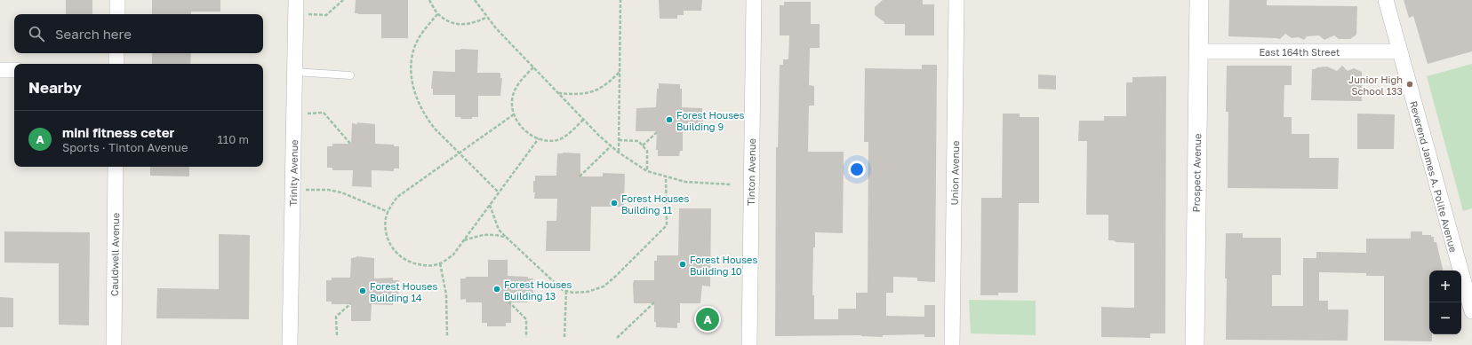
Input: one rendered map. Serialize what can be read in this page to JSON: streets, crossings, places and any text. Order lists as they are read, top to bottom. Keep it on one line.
{"streets":{"street":["East 164th Street","Tinton Avenue","Trinity Avenue","Union Avenue","Prospect Avenue","Reverend James A. Polite Avenue","Cauldwell Avenue"]},"crossings":[["East 164th Street","Prospect Avenue"],["East 164th Street","Reverend James A. Polite Avenue"]],"places":["Junior High School 133","Forest Houses Building 9","Forest Houses Building 11","Forest Houses Building 10","Forest Houses Building 13","Forest Houses Building 14"],"page":{"search":"Search here","heading":"Nearby","list":[{"mark":"A","name":"mini fitness ceter","note":"Sports · Tinton Avenue","value":"110 m"}],"map_buttons":["+","−"],"pins":"A"}}
